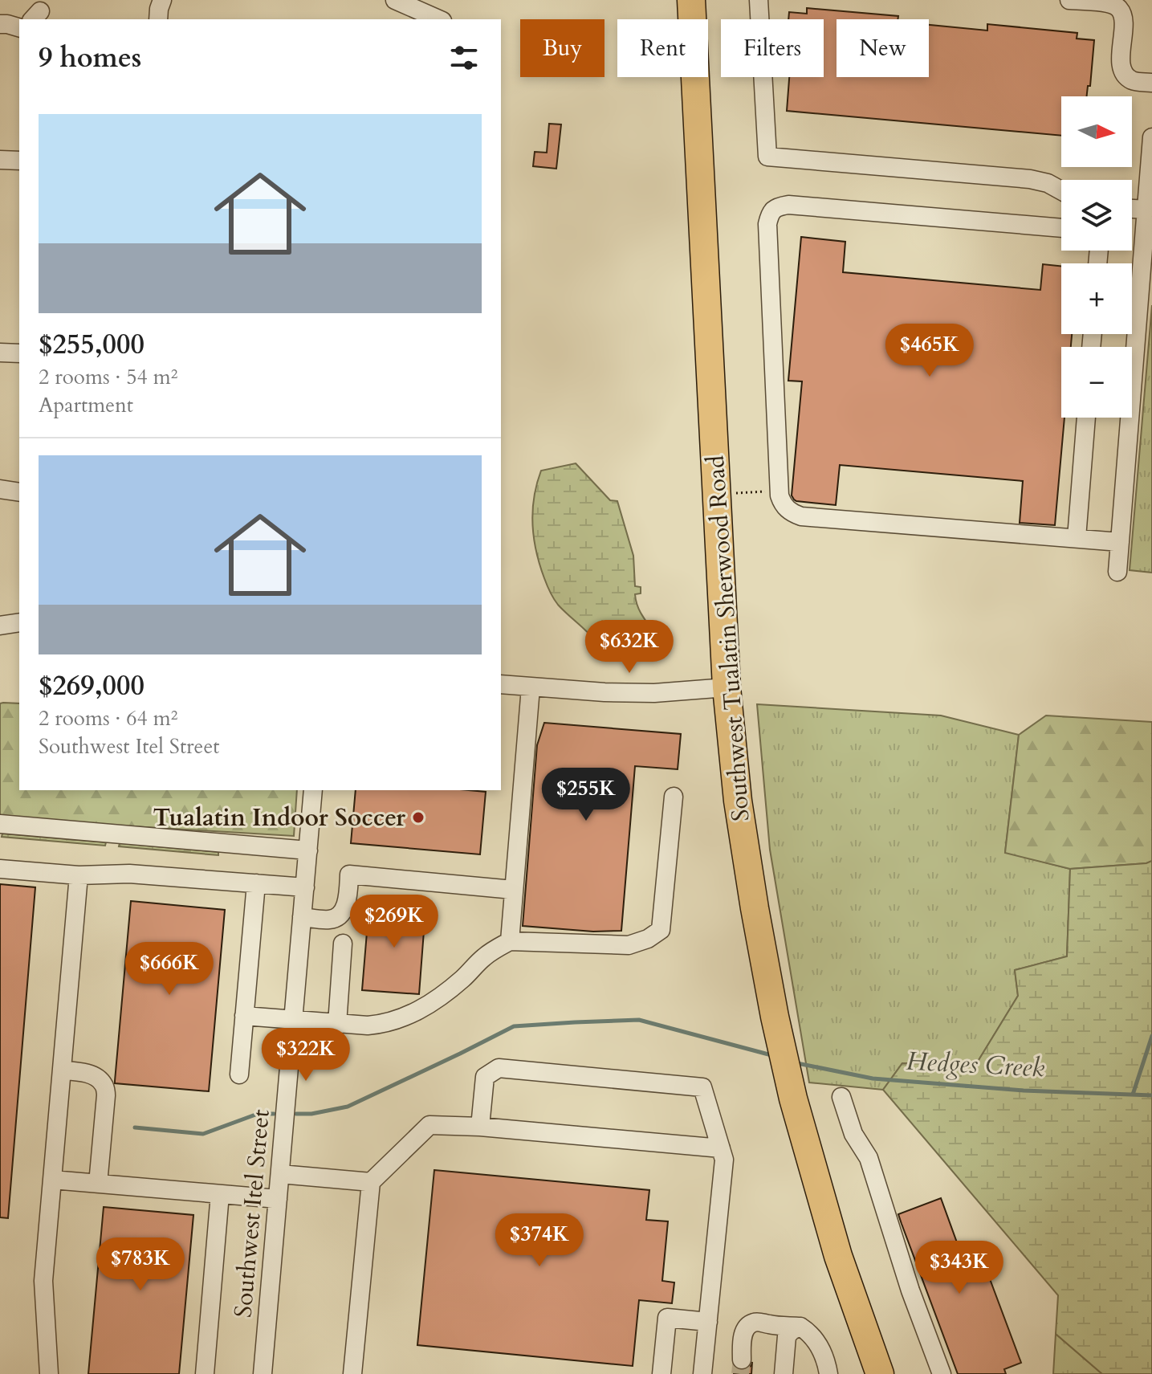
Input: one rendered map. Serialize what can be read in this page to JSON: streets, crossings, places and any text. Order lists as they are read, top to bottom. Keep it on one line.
{"streets":{"highway":["Southwest Tualatin Sherwood Road"],"street":["Southwest Itel Street"]},"water":["Hedges Creek"],"places":["Tualatin Indoor Soccer"],"north":"right","page":{"chip":["Buy","Rent","Filters","New"],"heading":"9 homes","map_buttons":["+","−"],"list":[{"name":"$255,000","note":"2 rooms · 54 m² · Apartment"},{"name":"$269,000","note":"2 rooms · 64 m² · Southwest Itel Street"}],"price":["$465K","$632K","$255K","$269K","$666K","$322K","$374K","$783K","$343K"]}}
